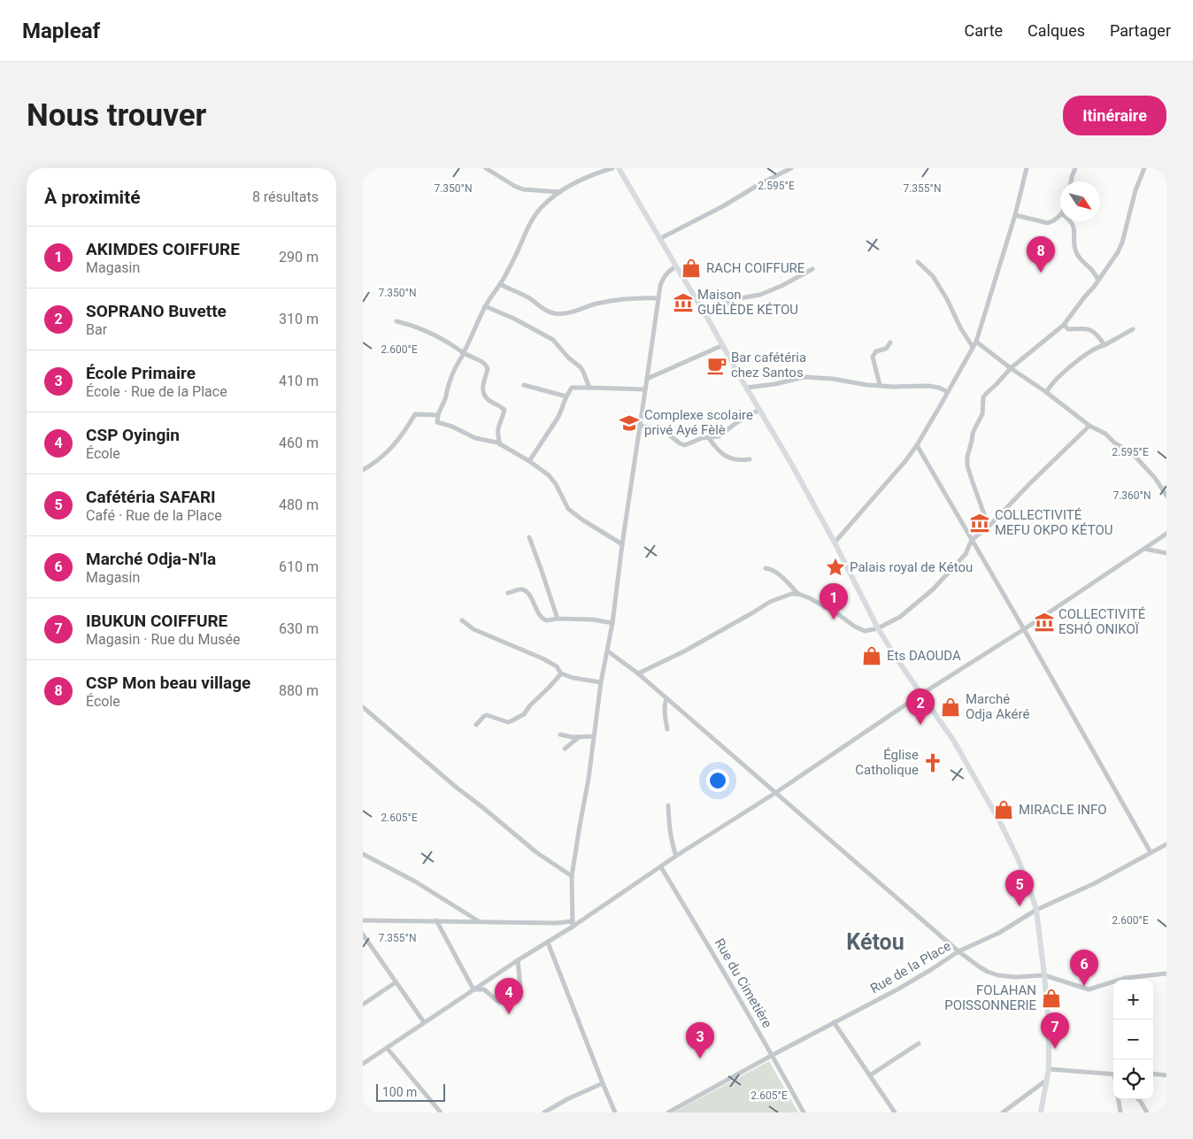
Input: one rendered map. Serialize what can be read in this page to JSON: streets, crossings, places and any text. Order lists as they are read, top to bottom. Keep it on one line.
{"streets":{"street":["Rue de la Place","Rue du Cimetière"]},"crossings":[["Rue de la Place","Rue du Cimetière"]],"districts":["Kétou"],"places":{"shop":["RACH COIFFURE","Ets DAOUDA","Marché Odja Akéré","MIRACLE INFO","FOLAHAN POISSONNERIE"],"museum":["Maison GUÈLÈDE KÉTOU","COLLECTIVITÉ MEFU OKPO KÉTOU","COLLECTIVITÉ ESHÓ ONIKOÏ"],"cafe":["Bar cafétéria chez Santos"],"school or university":["Complexe scolaire privé Ayé Fèlè"],"place":["Palais royal de Kétou"],"church":["Église Catholique"]},"scale_bar":"100 m","north":"bottom right","page":{"header":"Mapleaf","nav":["Carte","Calques","Partager"],"buttons":"Itinéraire","title":"Nous trouver","heading":["À proximité","8 résultats"],"list":[{"mark":"1","name":"AKIMDES COIFFURE","note":"Magasin","value":"290 m"},{"mark":"2","name":"SOPRANO Buvette","note":"Bar","value":"310 m"},{"mark":"3","name":"École Primaire","note":"École · Rue de la Place","value":"410 m"},{"mark":"4","name":"CSP Oyingin","note":"École","value":"460 m"},{"mark":"5","name":"Cafétéria SAFARI","note":"Café · Rue de la Place","value":"480 m"},{"mark":"6","name":"Marché Odja-N'la","note":"Magasin","value":"610 m"},{"mark":"7","name":"IBUKUN COIFFURE","note":"Magasin · Rue du Musée","value":"630 m"},{"mark":"8","name":"CSP Mon beau village","note":"École","value":"880 m"}],"pins":["8","1","2","5","6","4","7","3"],"map_buttons":["+","−"],"scale":"100 m"},"coordinates":["2.595°E","7.350°N","7.355°N","2.600°E","7.360°N","2.605°E"]}
